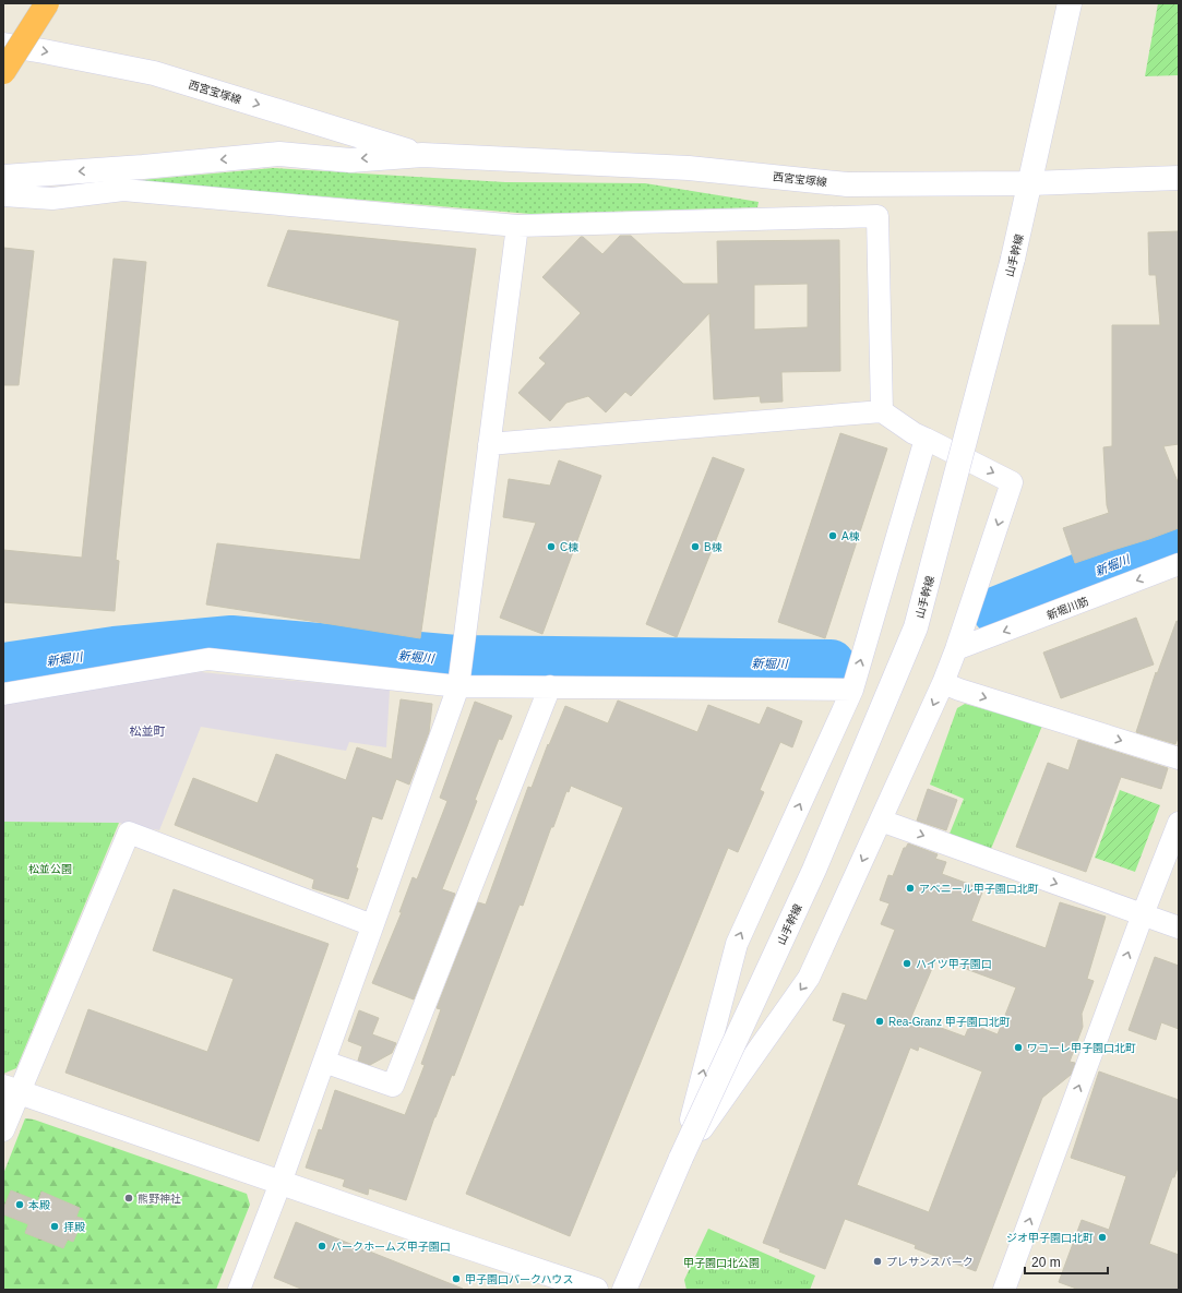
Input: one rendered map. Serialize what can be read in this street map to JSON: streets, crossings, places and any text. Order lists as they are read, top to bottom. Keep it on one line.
{"streets":{"street":["西宮宝塚線","山手幹線","新堀川筋"]},"crossings":[["西宮宝塚線","山手幹線"]],"one_way":["新堀川筋"],"districts":["松並町"],"water":["新堀川"],"parks":["松並公園","甲子園口北公園"],"places":["A棟","C棟","B棟","アベニール甲子園口北町","ハイツ甲子園口","Rea-Granz 甲子園口北町","ワコーレ甲子園口北町","熊野神社","本殿","拝殿","ジオ甲子園口北町","パークホームズ甲子園口","プレサンスパーク","甲子園口パークハウス"],"scale_bar":"20 m"}
